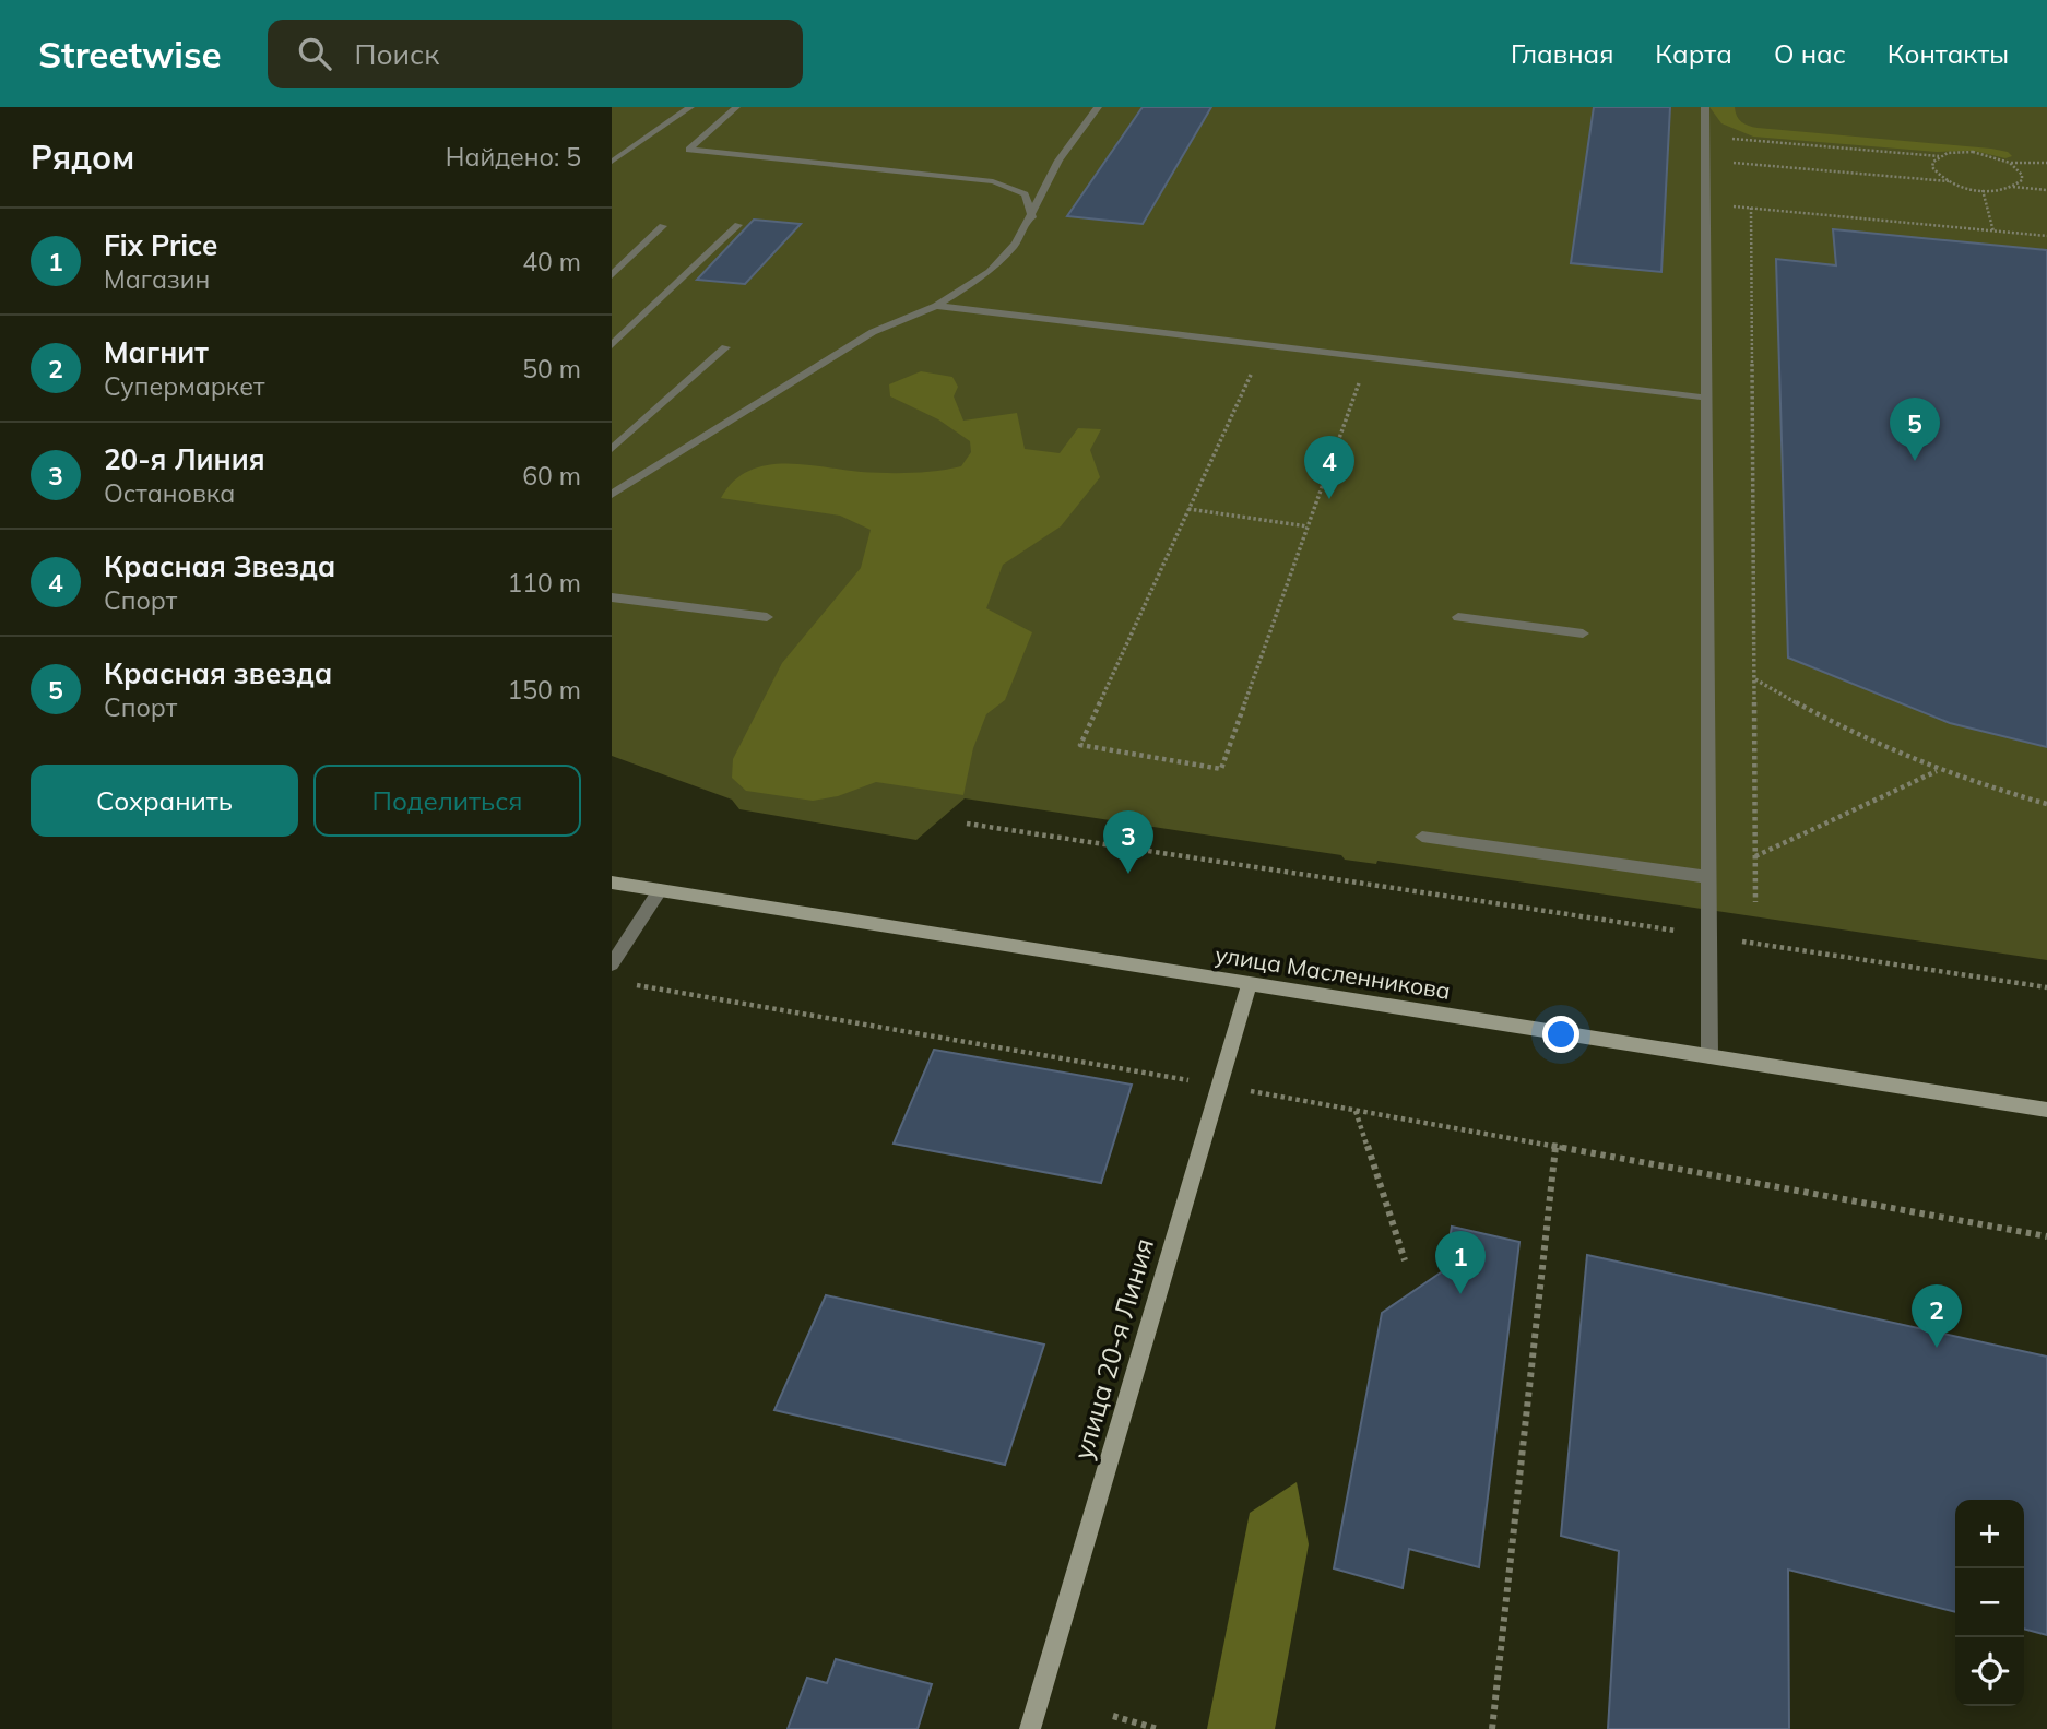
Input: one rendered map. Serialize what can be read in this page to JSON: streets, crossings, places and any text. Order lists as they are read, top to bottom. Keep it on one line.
{"streets":{"main road":["улица Масленникова","улица 20-я Линия"]},"crossings":[["улица Масленникова","улица 20-я Линия"]],"page":{"header":"Streetwise","search":"Поиск","nav":["Главная","Карта","О нас","Контакты"],"heading":["Рядом","Найдено: 5"],"list":[{"mark":"1","name":"Fix Price","note":"Магазин","value":"40 m"},{"mark":"2","name":"Магнит","note":"Супермаркет","value":"50 m"},{"mark":"3","name":"20-я Линия","note":"Остановка","value":"60 m"},{"mark":"4","name":"Красная Звезда","note":"Спорт","value":"110 m"},{"mark":"5","name":"Красная звезда","note":"Спорт","value":"150 m"}],"pins":["5","4","3","1","2"],"buttons":["Сохранить","Поделиться"],"map_buttons":["+","−"]}}
